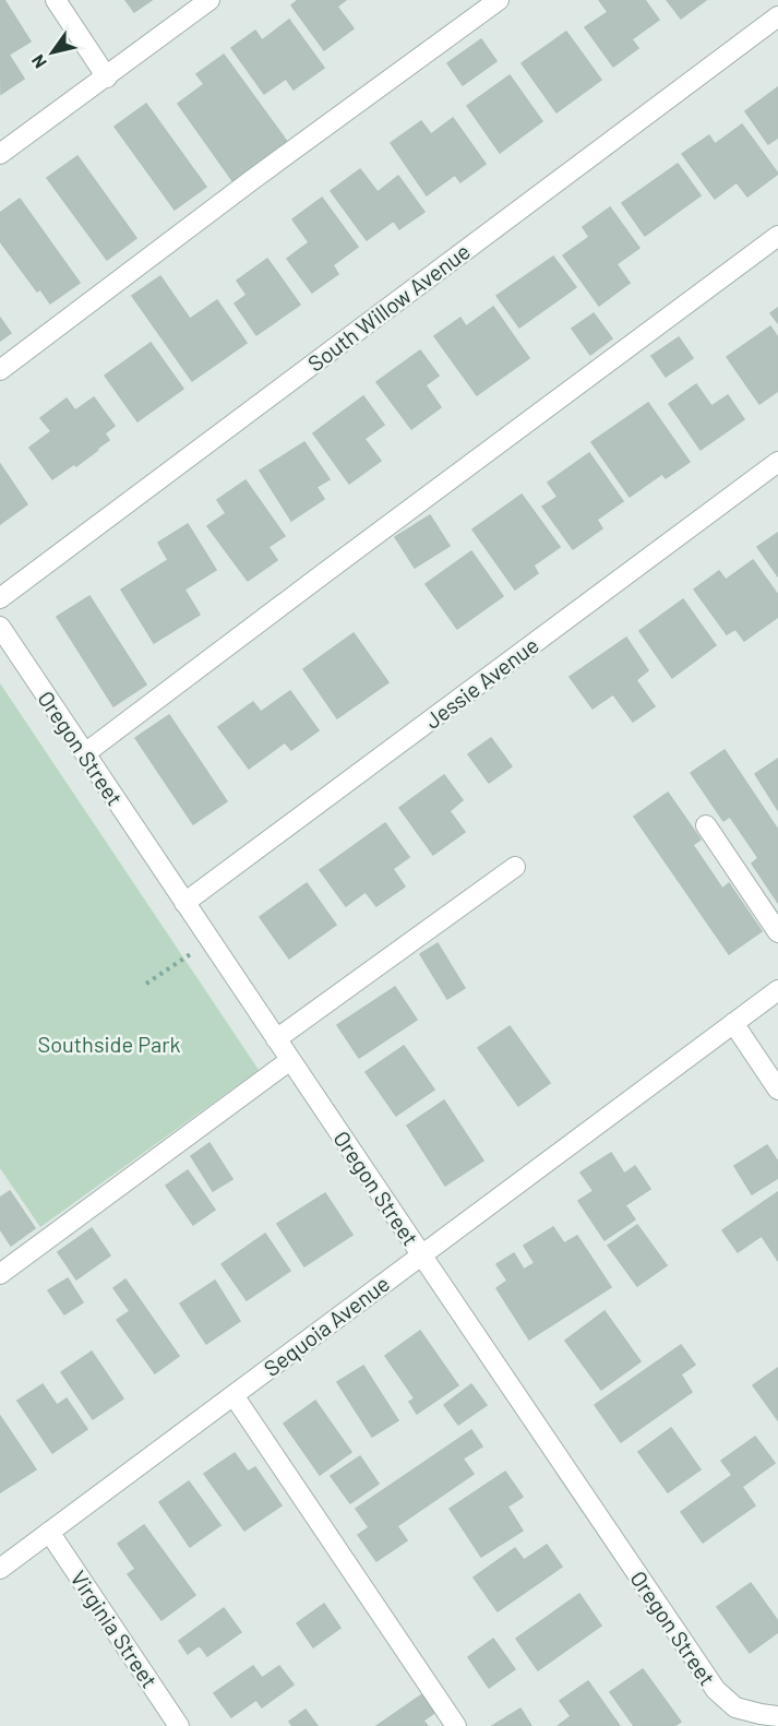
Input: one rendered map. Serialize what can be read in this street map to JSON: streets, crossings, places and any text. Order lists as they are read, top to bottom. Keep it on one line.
{"streets":{"street":["South Willow Avenue","Jessie Avenue","Oregon Street","Sequoia Avenue","Virginia Street"]},"crossings":[["Jessie Avenue","Oregon Street"],["Oregon Street","Sequoia Avenue"],["Sequoia Avenue","Virginia Street"]],"parks":["Southside Park"],"north":"bottom left"}
